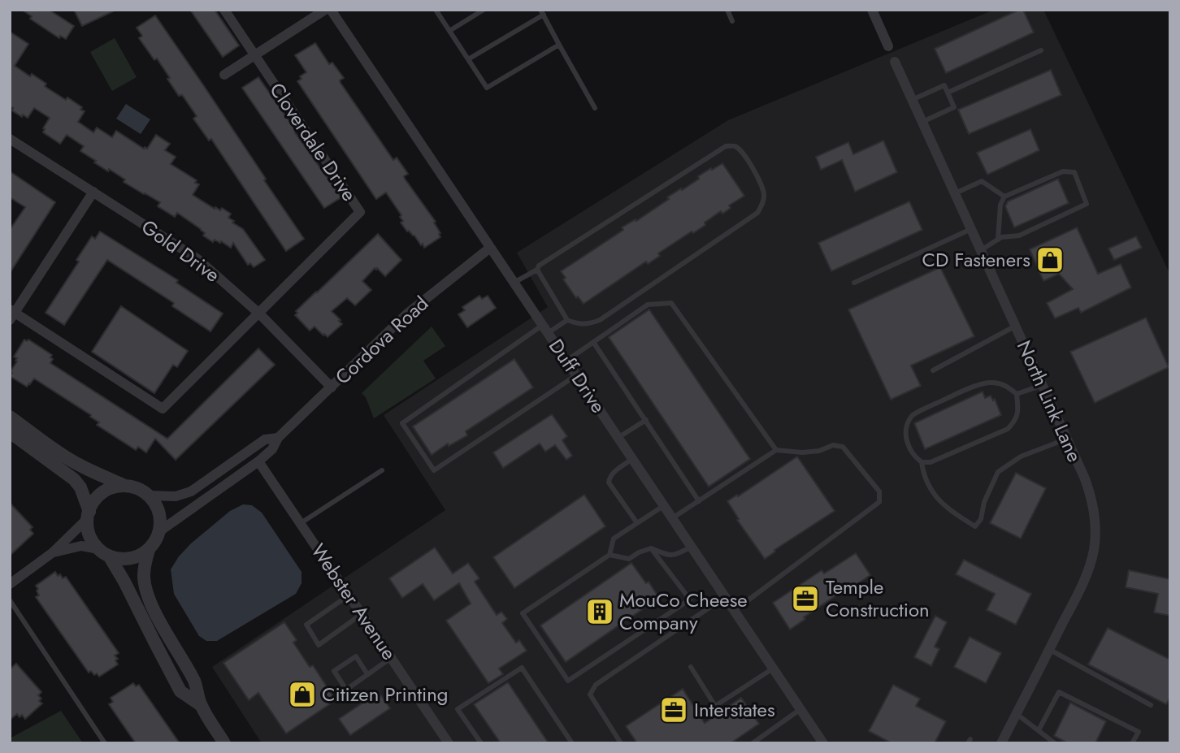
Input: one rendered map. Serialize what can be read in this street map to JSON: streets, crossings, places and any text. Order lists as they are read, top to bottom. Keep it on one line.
{"streets":{"street":["Cloverdale Drive","Gold Drive","Cordova Road","Duff Drive","North Link Lane","Webster Avenue"]},"crossings":[["Cloverdale Drive","Gold Drive"],["Gold Drive","Cordova Road"],["Cordova Road","Duff Drive"],["Cordova Road","Webster Avenue"]],"places":{"shop":["CD Fasteners","Citizen Printing"],"office":["Temple Construction","Interstates"],"building":["MouCo Cheese Company"]}}
